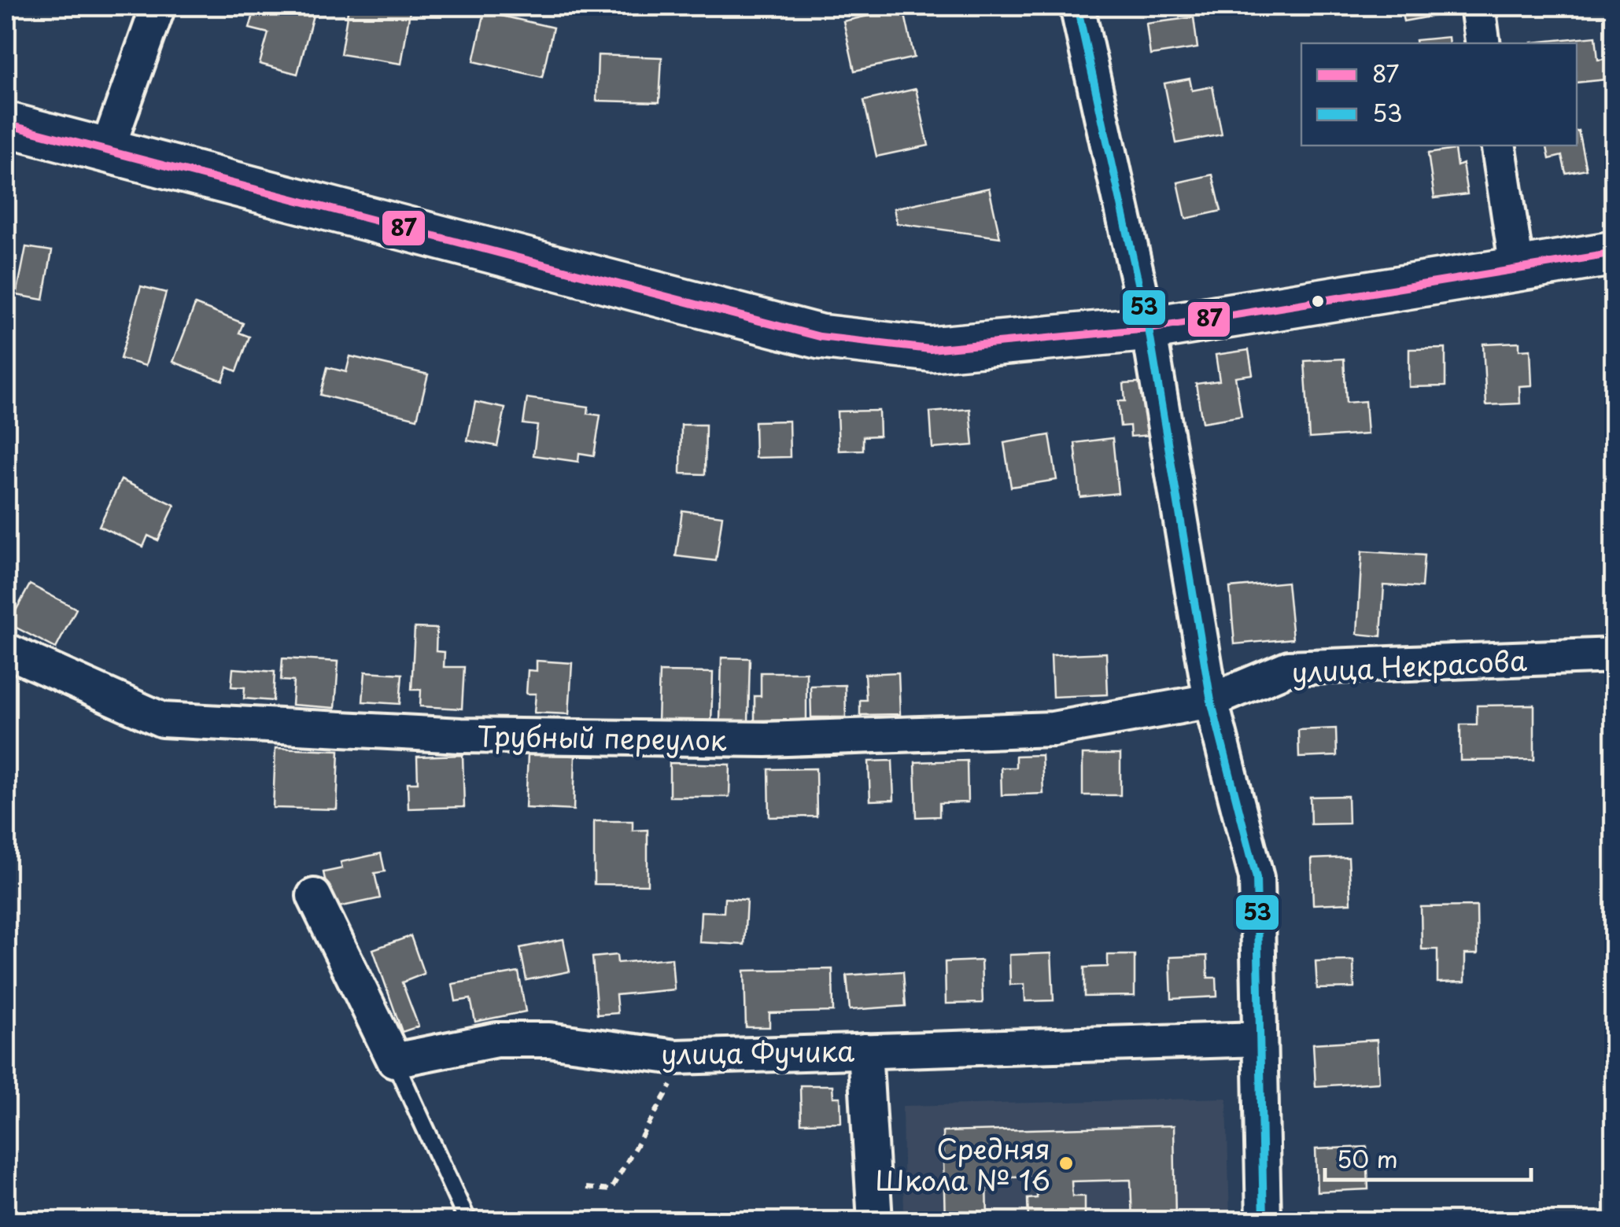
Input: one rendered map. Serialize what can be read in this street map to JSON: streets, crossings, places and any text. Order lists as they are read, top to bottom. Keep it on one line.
{"streets":{"street":["улица Некрасова","Трубный переулок","улица Фучика"]},"crossings":[["улица Некрасова","Трубный переулок"]],"places":["Средняя Школа № 16"],"lines":["transit line 53","transit line 87"],"legend":["87","53"],"scale_bar":"50 m"}
